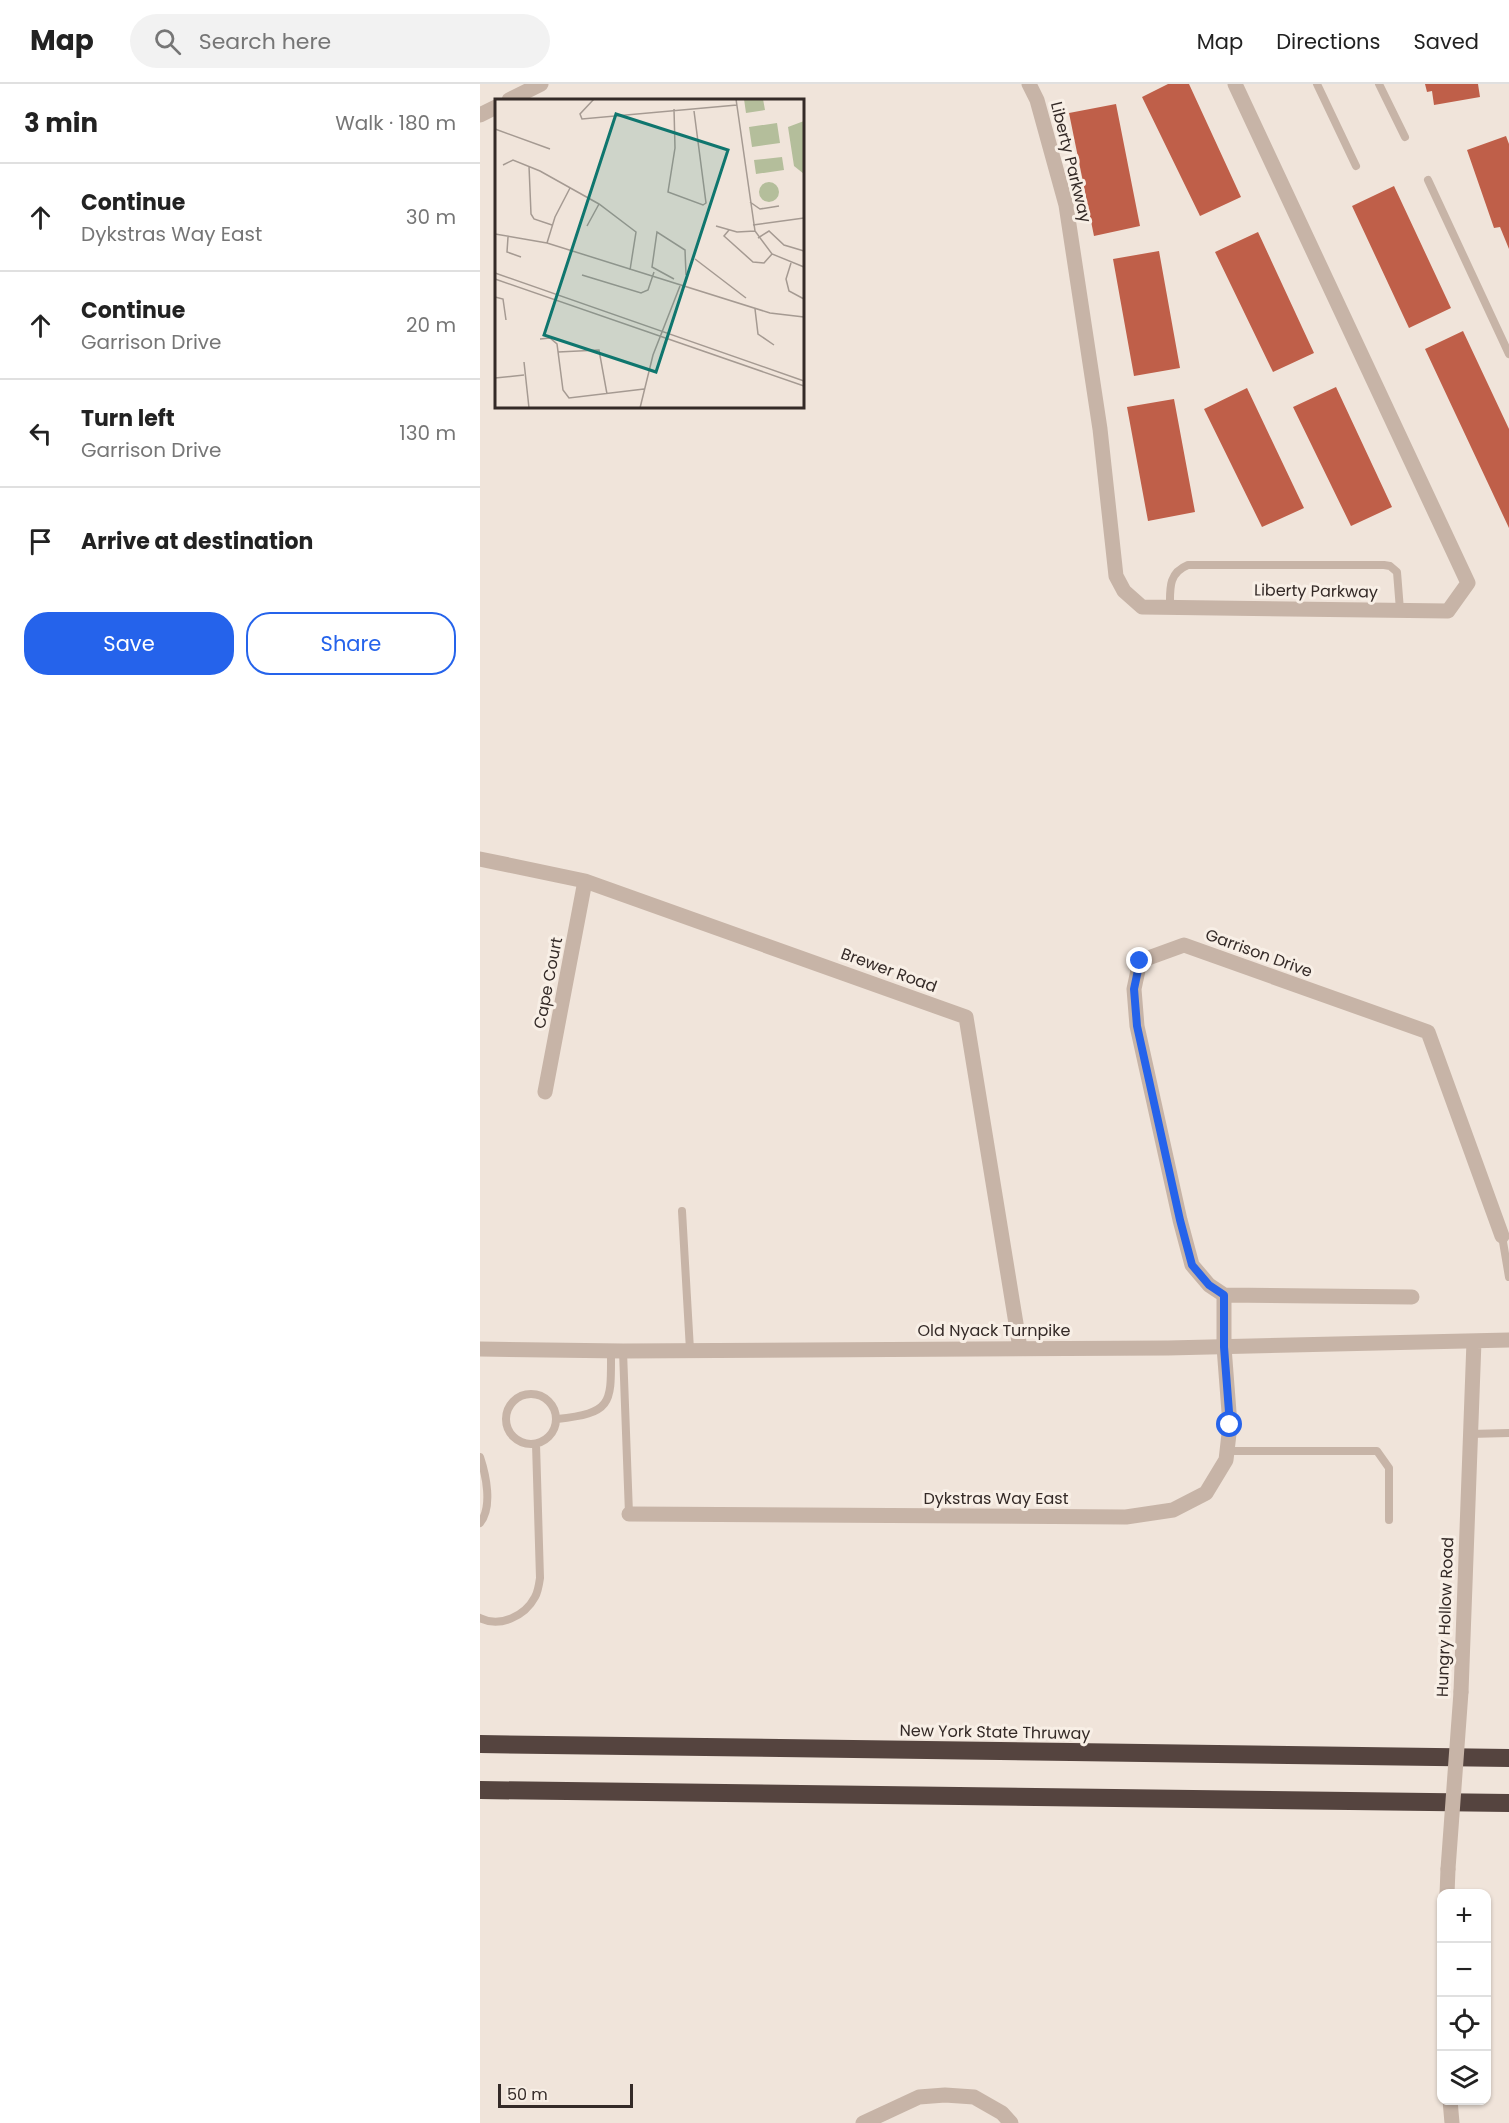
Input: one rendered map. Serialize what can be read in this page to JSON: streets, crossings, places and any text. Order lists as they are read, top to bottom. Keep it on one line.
{"streets":{"highway":["New York State Thruway"],"street":["Liberty Parkway","Garrison Drive","Brewer Road","Cape Court","Old Nyack Turnpike","Dykstras Way East","Hungry Hollow Road"]},"crossings":[["Brewer Road","Cape Court"],["Brewer Road","Old Nyack Turnpike"],["Old Nyack Turnpike","Dykstras Way East"],["Old Nyack Turnpike","Hungry Hollow Road"]],"scale_bar":"50 m","page":{"header":"Map","search":"Search here","nav":["Map","Directions","Saved"],"heading":["3 min","Walk · 180 m"],"list":[["Continue","Dykstras Way East","30 m"],["Continue","Garrison Drive","20 m"],["Turn left","Garrison Drive","130 m"],"Arrive at destination"],"buttons":["Save","Share"],"map_buttons":["+","−"],"scale":"50 m"}}
